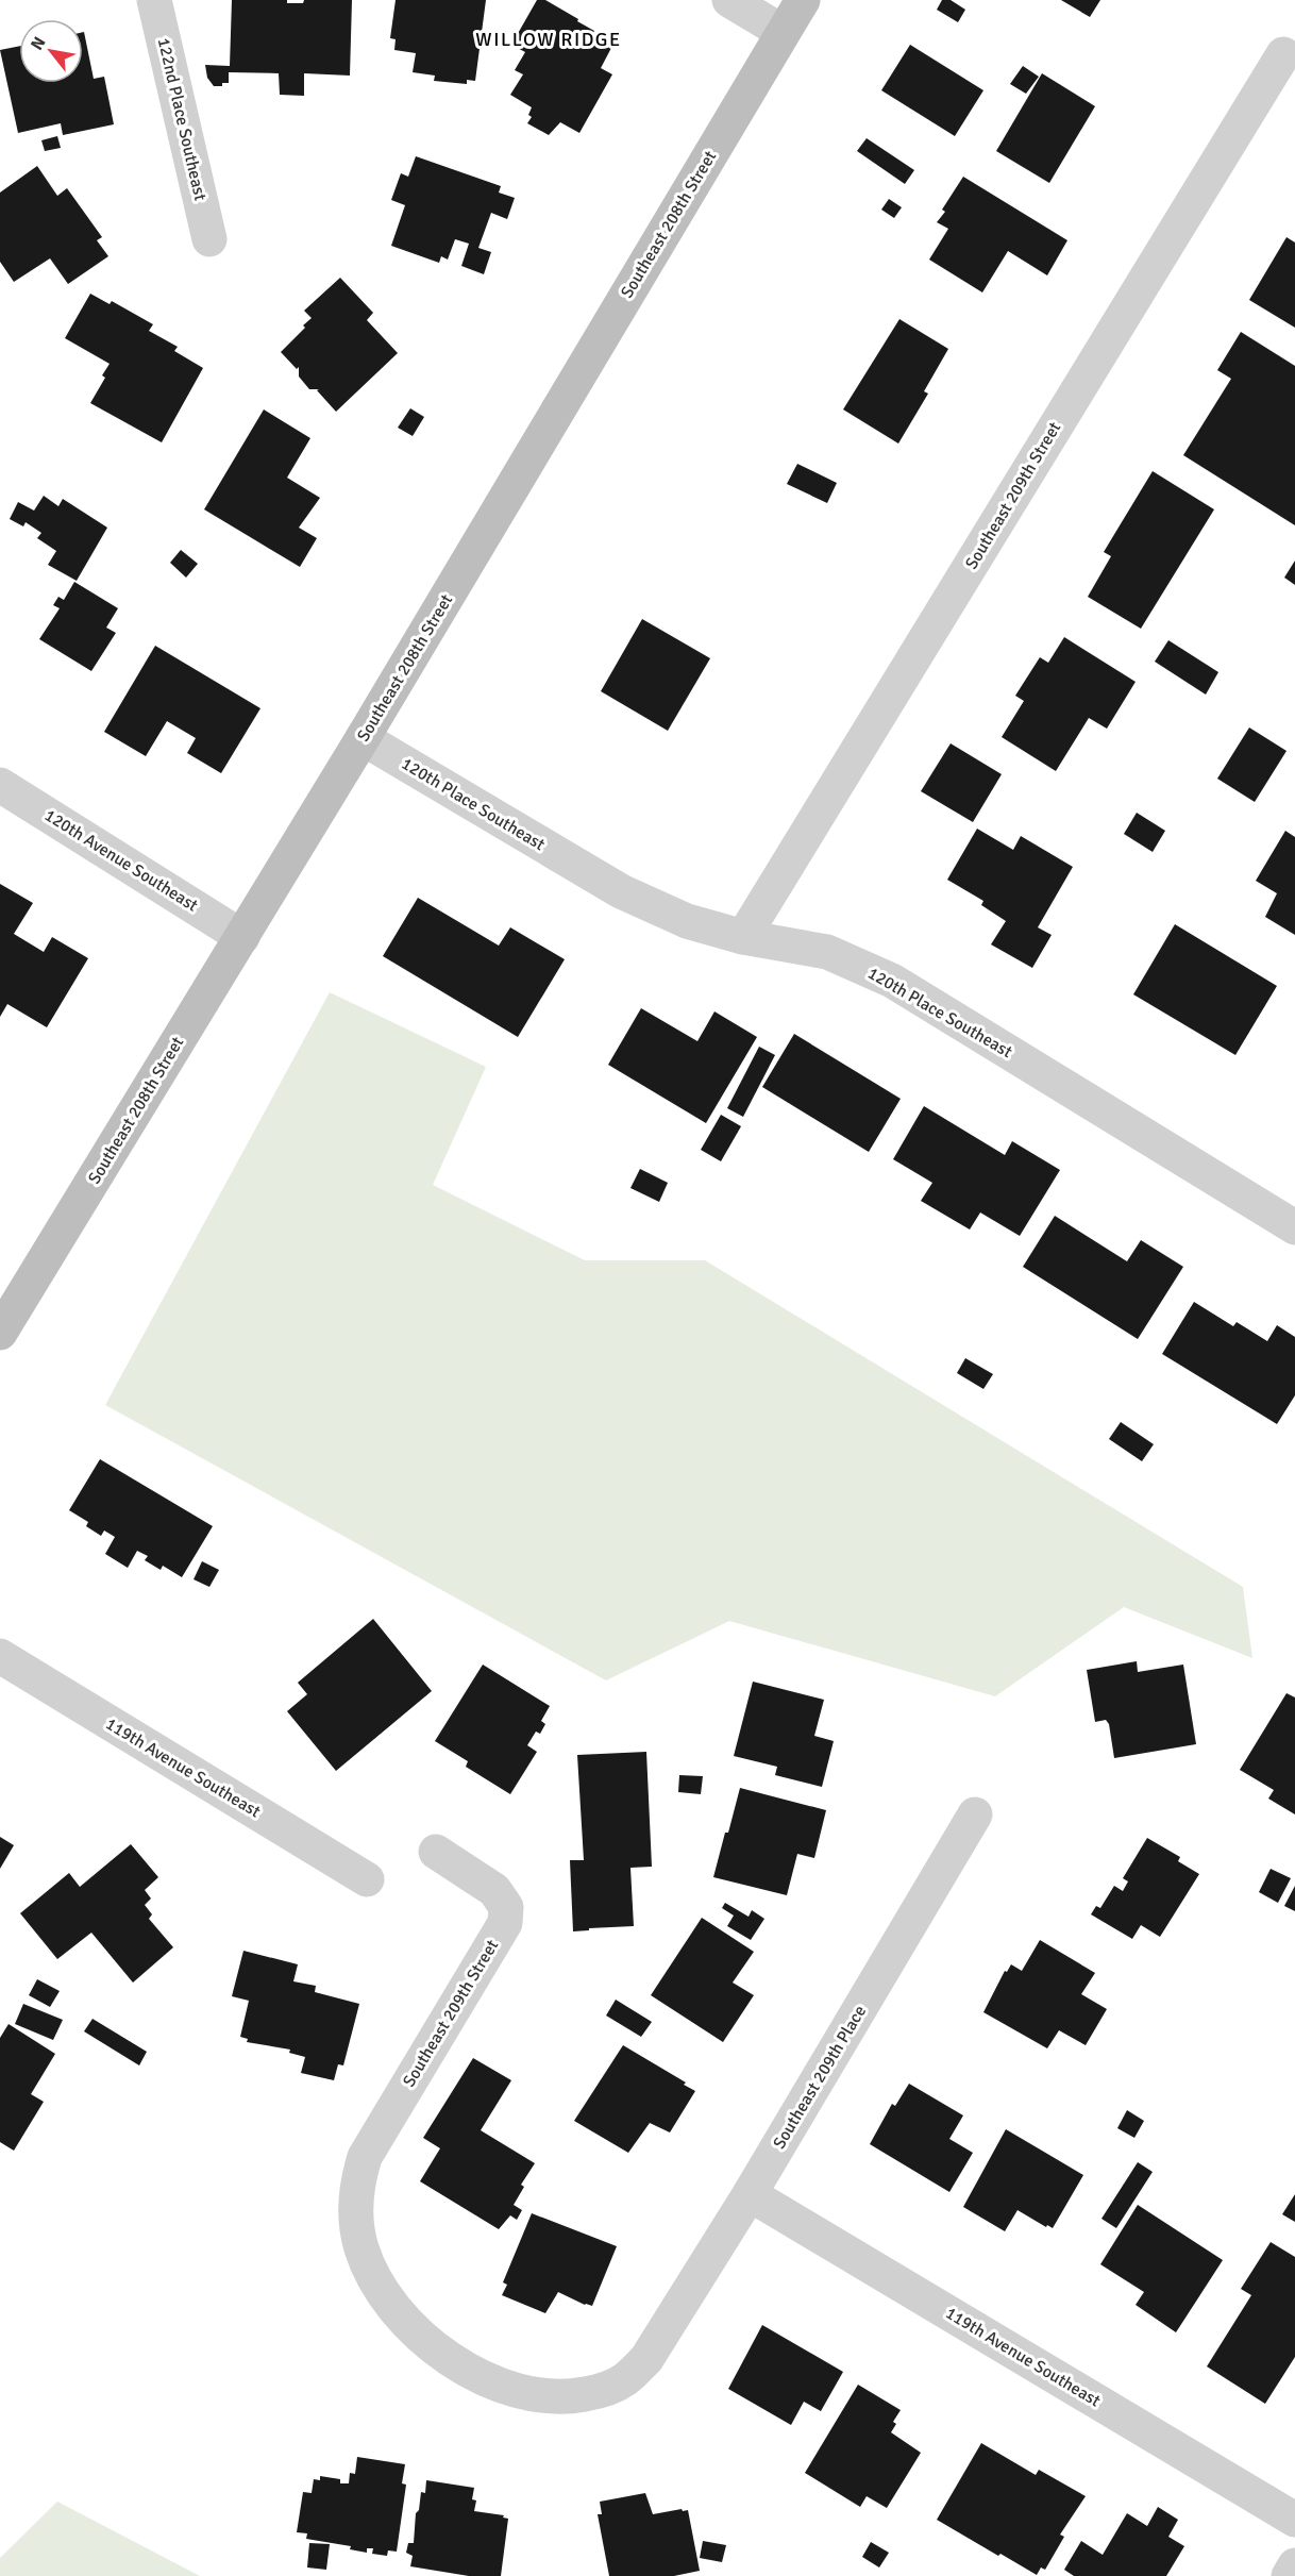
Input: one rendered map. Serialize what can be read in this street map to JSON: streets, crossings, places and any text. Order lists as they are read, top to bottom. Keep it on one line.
{"streets":{"main road":["Southeast 208th Street"],"street":["122nd Place Southeast","Southeast 209th Street","120th Place Southeast","120th Avenue Southeast","119th Avenue Southeast","Southeast 209th Place"]},"crossings":[["Southeast 208th Street","120th Place Southeast"],["Southeast 208th Street","120th Avenue Southeast"],["Southeast 209th Street","120th Place Southeast"],["Southeast 209th Street","Southeast 209th Place"],["119th Avenue Southeast","Southeast 209th Place"]],"districts":["WILLOW RIDGE"],"north":"top left"}
